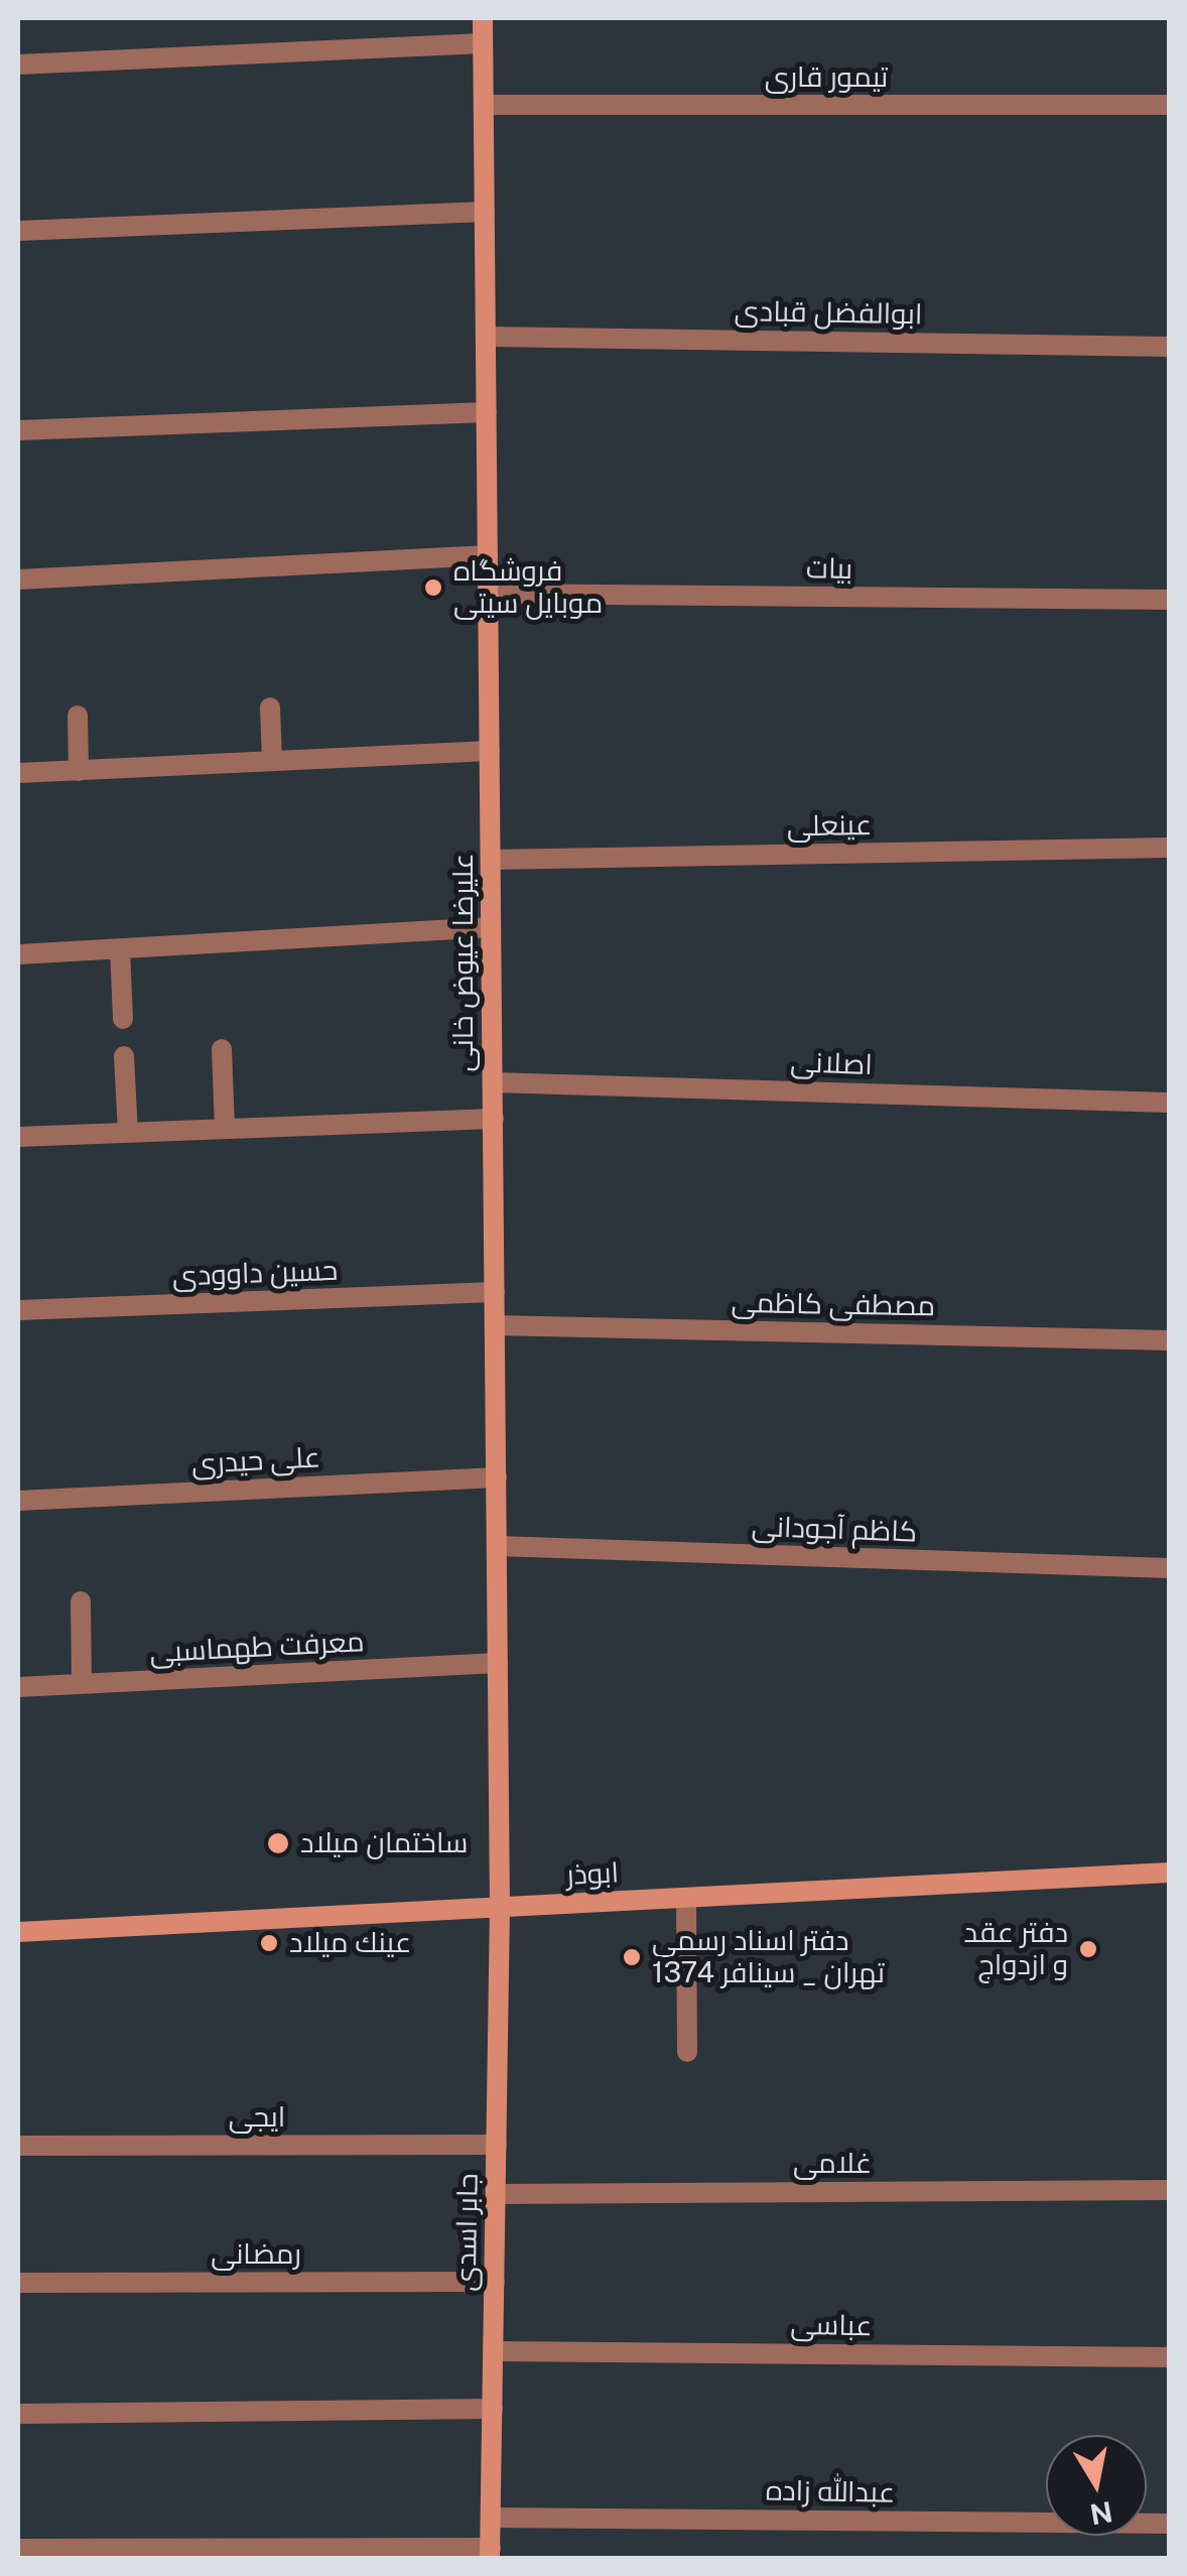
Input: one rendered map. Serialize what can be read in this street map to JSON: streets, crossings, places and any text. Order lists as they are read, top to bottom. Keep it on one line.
{"streets":{"street":["تیمور قاری","ابوالفضل قبادی","بیات","عینعلی","علیرضا عیوض خانی","اصلانی","حسین داوودی","مصطفی کاظمی","علی حیدری","کاظم آجودانی","معرفت طهماسبی","ابوذر","ایجی","غلامی","جابر اسدی","رمضانی","عباسی","عبدالله زاده"]},"crossings":[["تیمور قاری","علیرضا عیوض خانی"],["ابوالفضل قبادی","علیرضا عیوض خانی"],["بیات","علیرضا عیوض خانی"],["عینعلی","علیرضا عیوض خانی"],["علیرضا عیوض خانی","اصلانی"],["علیرضا عیوض خانی","حسین داوودی"],["علیرضا عیوض خانی","مصطفی کاظمی"],["علیرضا عیوض خانی","علی حیدری"],["علیرضا عیوض خانی","کاظم آجودانی"],["علیرضا عیوض خانی","معرفت طهماسبی"],["علیرضا عیوض خانی","ابوذر"],["علیرضا عیوض خانی","جابر اسدی"],["ابوذر","جابر اسدی"],["ایجی","جابر اسدی"],["غلامی","جابر اسدی"],["جابر اسدی","رمضانی"],["جابر اسدی","عباسی"],["جابر اسدی","عبدالله زاده"]],"places":["فروشگاه موبایل سیتی","ساختمان میلاد","عينك ميلاد","دفتر عقد و ازدواج","دفتر اسناد رسمی 1374 تهران _ سینافر"],"north":"bottom"}
